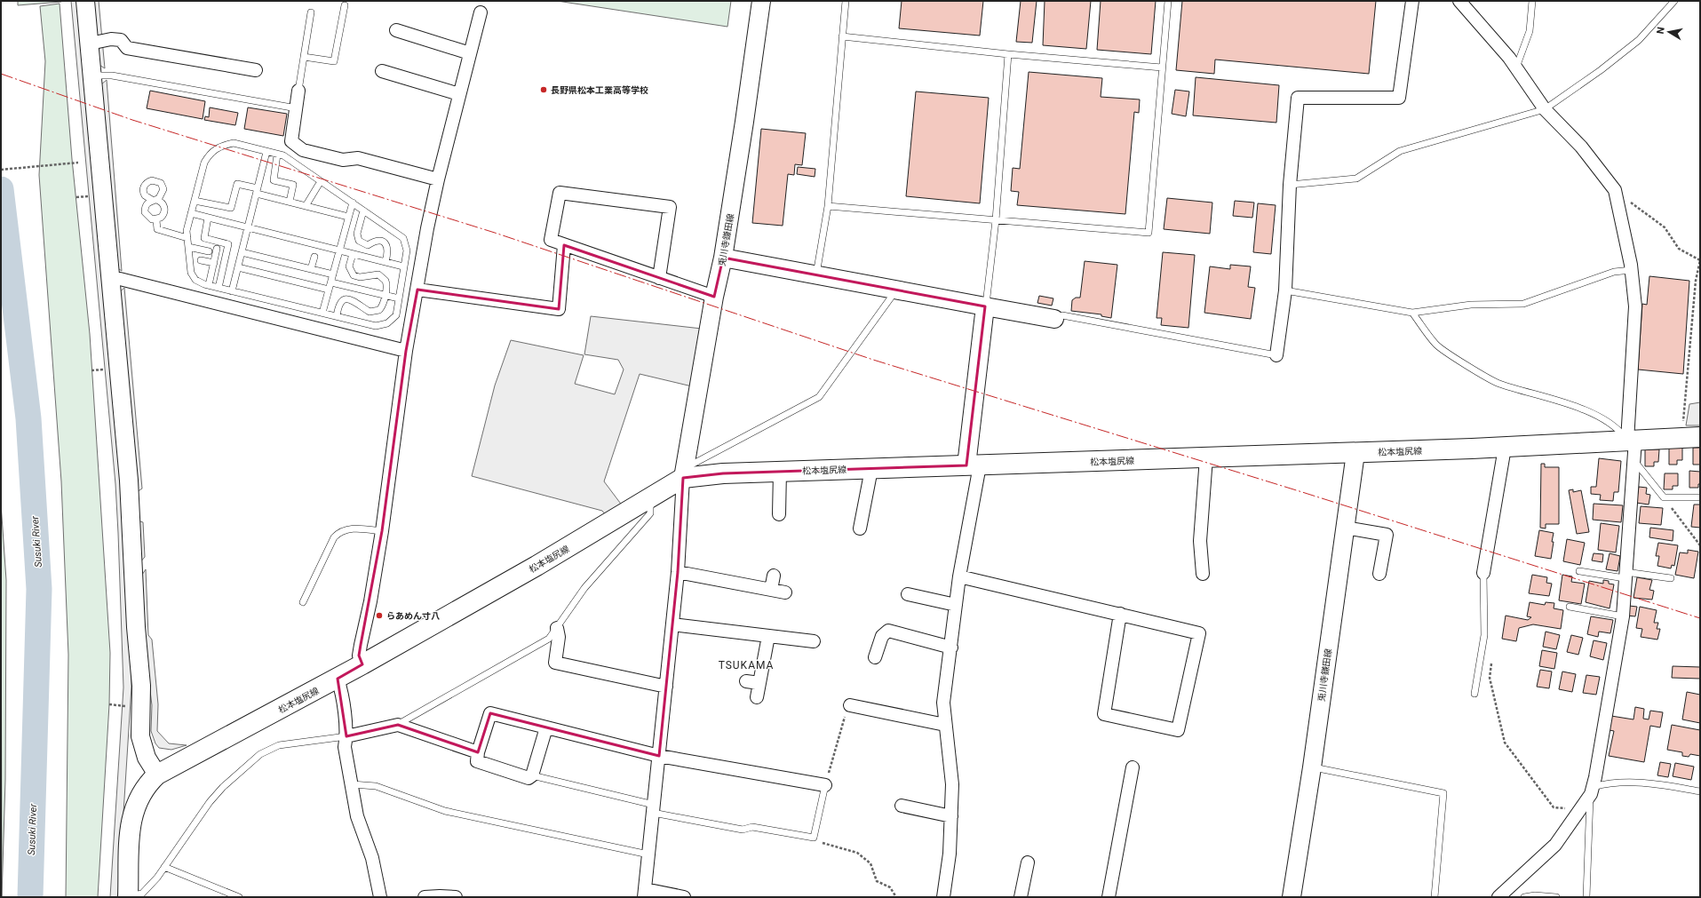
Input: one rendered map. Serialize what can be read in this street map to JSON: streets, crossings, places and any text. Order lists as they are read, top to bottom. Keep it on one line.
{"streets":{"main road":["松本塩尻線"],"street":["兎川寺鎌田線"]},"crossings":[["兎川寺鎌田線","松本塩尻線"]],"districts":["TSUKAMA"],"water":["Susuki River"],"places":["長野県松本工業高等学校","らあめん寸八"],"north":"left"}
